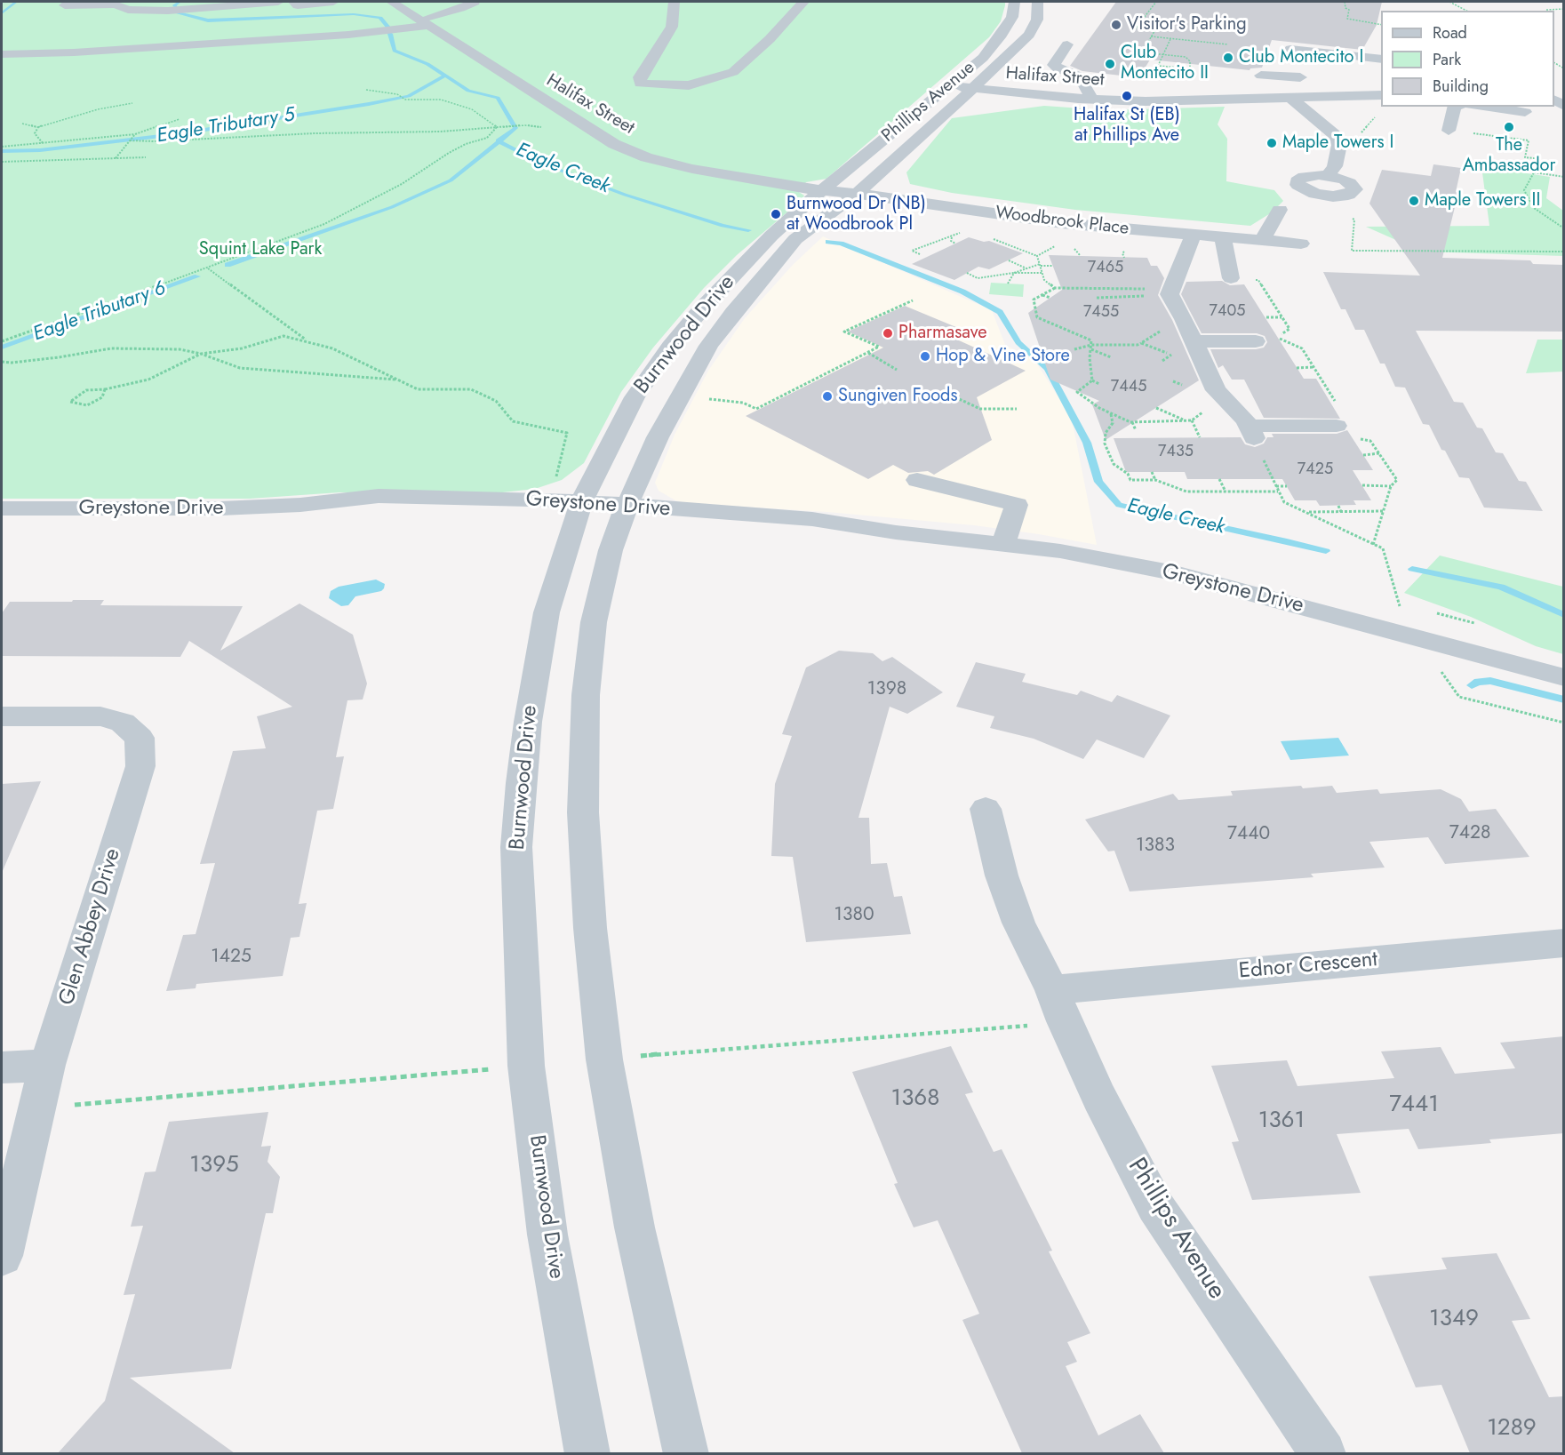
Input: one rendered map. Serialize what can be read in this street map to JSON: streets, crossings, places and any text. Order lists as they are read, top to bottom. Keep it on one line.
{"streets":{"street":["Halifax Street","Phillips Avenue","Woodbrook Place","Burnwood Drive","Greystone Drive","Glen Abbey Drive","Ednor Crescent"]},"crossings":[["Halifax Street","Phillips Avenue"],["Halifax Street","Woodbrook Place"],["Halifax Street","Burnwood Drive"],["Phillips Avenue","Woodbrook Place"],["Phillips Avenue","Burnwood Drive"],["Phillips Avenue","Ednor Crescent"],["Woodbrook Place","Burnwood Drive"],["Burnwood Drive","Greystone Drive"]],"water":["Eagle Tributary 5","Eagle Creek","Eagle Tributary 6"],"parks":["Squint Lake Park"],"places":["Visitor's Parking","Club Montecito I","Club Montecito II","Halifax St (EB) at Phillips Ave","The Ambassador","Maple Towers I","Maple Towers II","Burnwood Dr (NB) at Woodbrook Pl","Pharmasave","Hop & Vine Store","Sungiven Foods"],"house_numbers":["7465","7405","7455","7445","7435","7425","1398","7428","7440","1383","1380","1425","1368","7441","1361","1395","1349","1289"],"legend":["Road","Park","Building"]}
